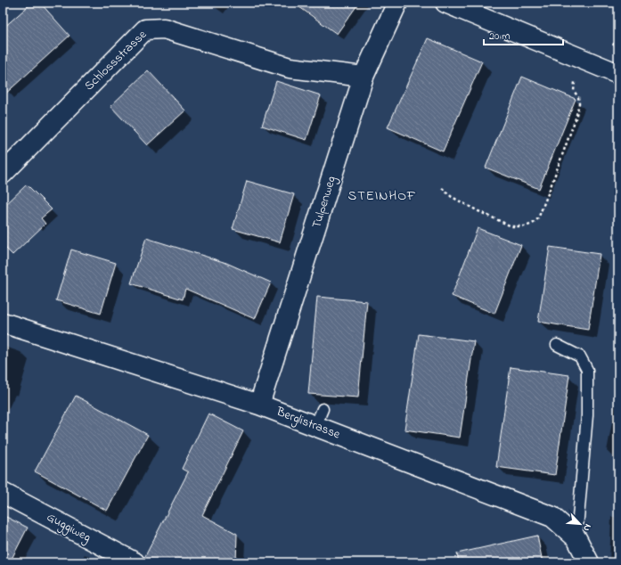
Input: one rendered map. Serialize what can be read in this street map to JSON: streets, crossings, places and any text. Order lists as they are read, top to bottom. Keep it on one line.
{"streets":{"street":["Schlossstrasse","Tulpenweg","Berglistrasse","Guggiweg"]},"crossings":[["Schlossstrasse","Tulpenweg"],["Tulpenweg","Berglistrasse"]],"districts":["STEINHOF"],"scale_bar":"20 m","north":"bottom right"}
